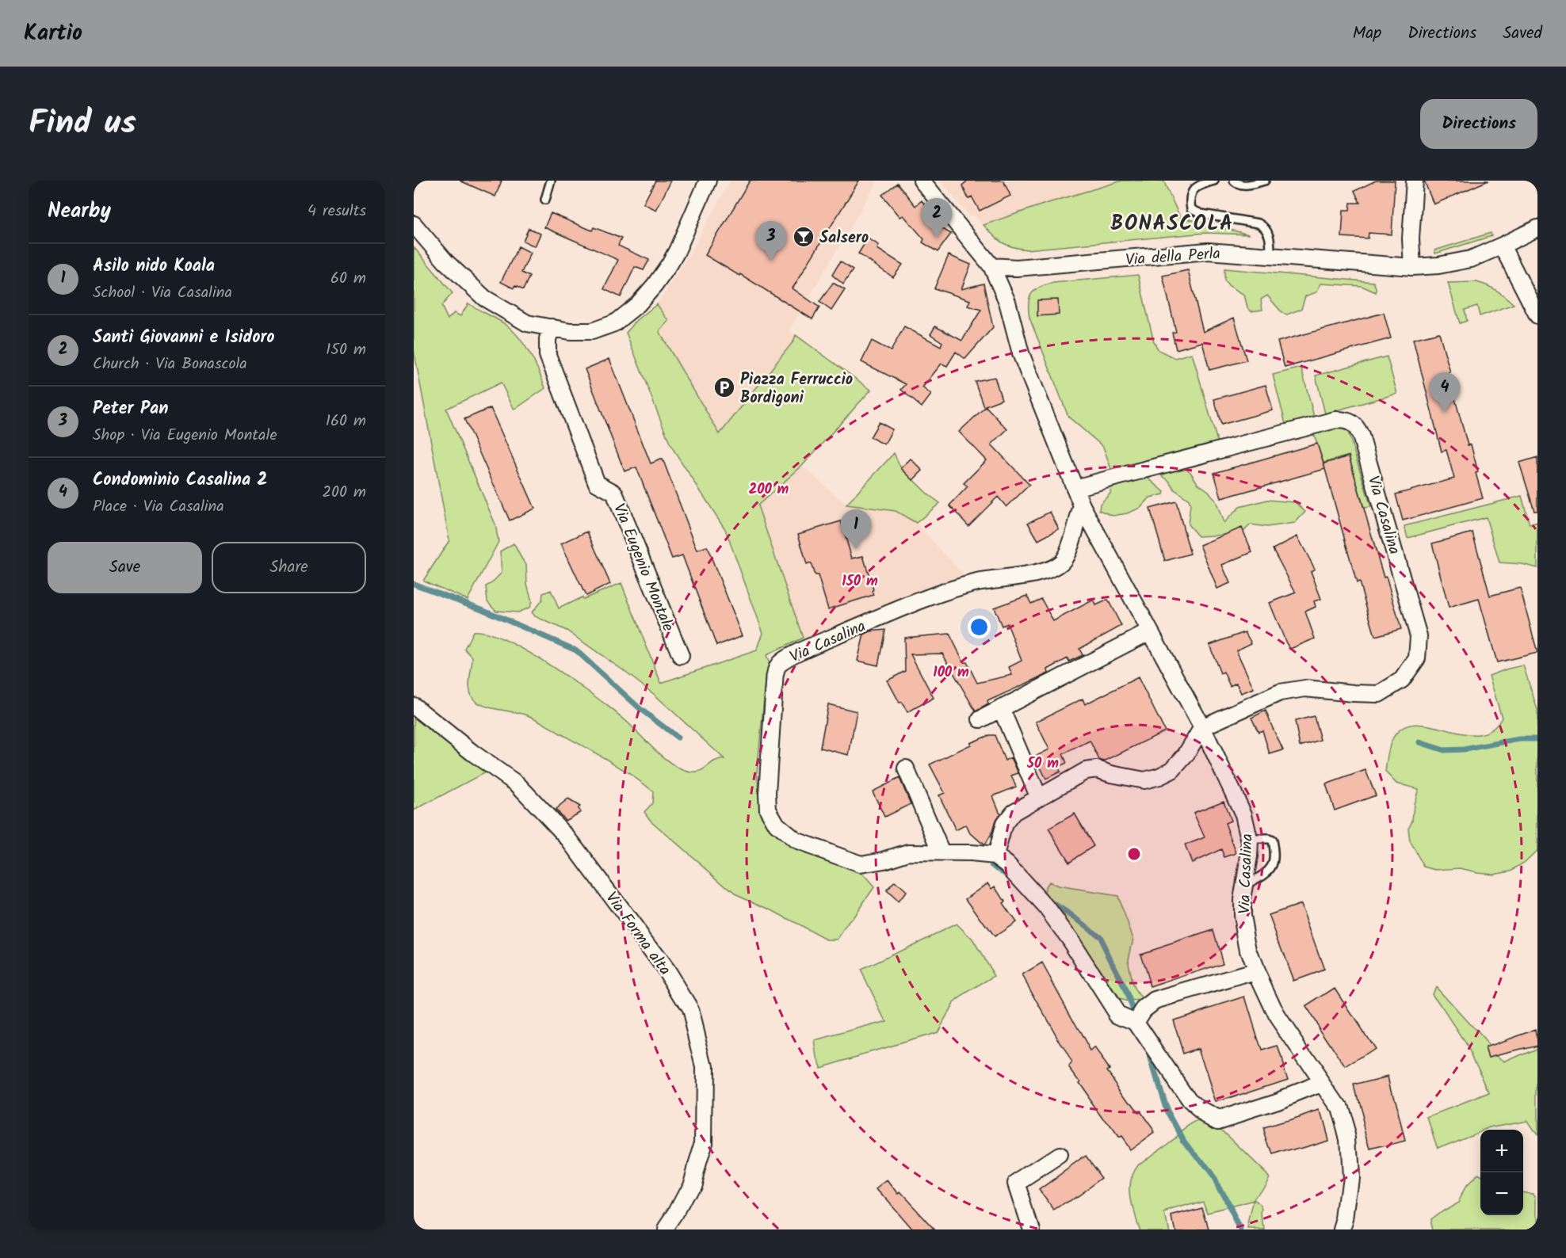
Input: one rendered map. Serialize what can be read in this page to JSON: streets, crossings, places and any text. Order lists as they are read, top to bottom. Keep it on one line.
{"streets":{"street":["Via della Perla","Via Casalina","Via Eugenio Montale","Via Forma alta"]},"crossings":[["Via della Perla","Via Casalina"]],"districts":["BONASCOLA"],"places":{"bar":["Salsero"],"parking":["Piazza Ferruccio Bordigoni"]},"page":{"header":"Kartio","nav":["Map","Directions","Saved"],"title":"Find us","buttons":["Directions",["Save","Share"]],"heading":["Nearby","4 results"],"pins":["2","3","4","1"],"list":[{"mark":"1","name":"Asilo nido Koala","note":"School · Via Casalina","value":"60 m"},{"mark":"2","name":"Santi Giovanni e Isidoro","note":"Church · Via Bonascola","value":"150 m"},{"mark":"3","name":"Peter Pan","note":"Shop · Via Eugenio Montale","value":"160 m"},{"mark":"4","name":"Condominio Casalina 2","note":"Place · Via Casalina","value":"200 m"}],"map_buttons":["+","−"]},"rings":["200 m","150 m","100 m","50 m"]}
